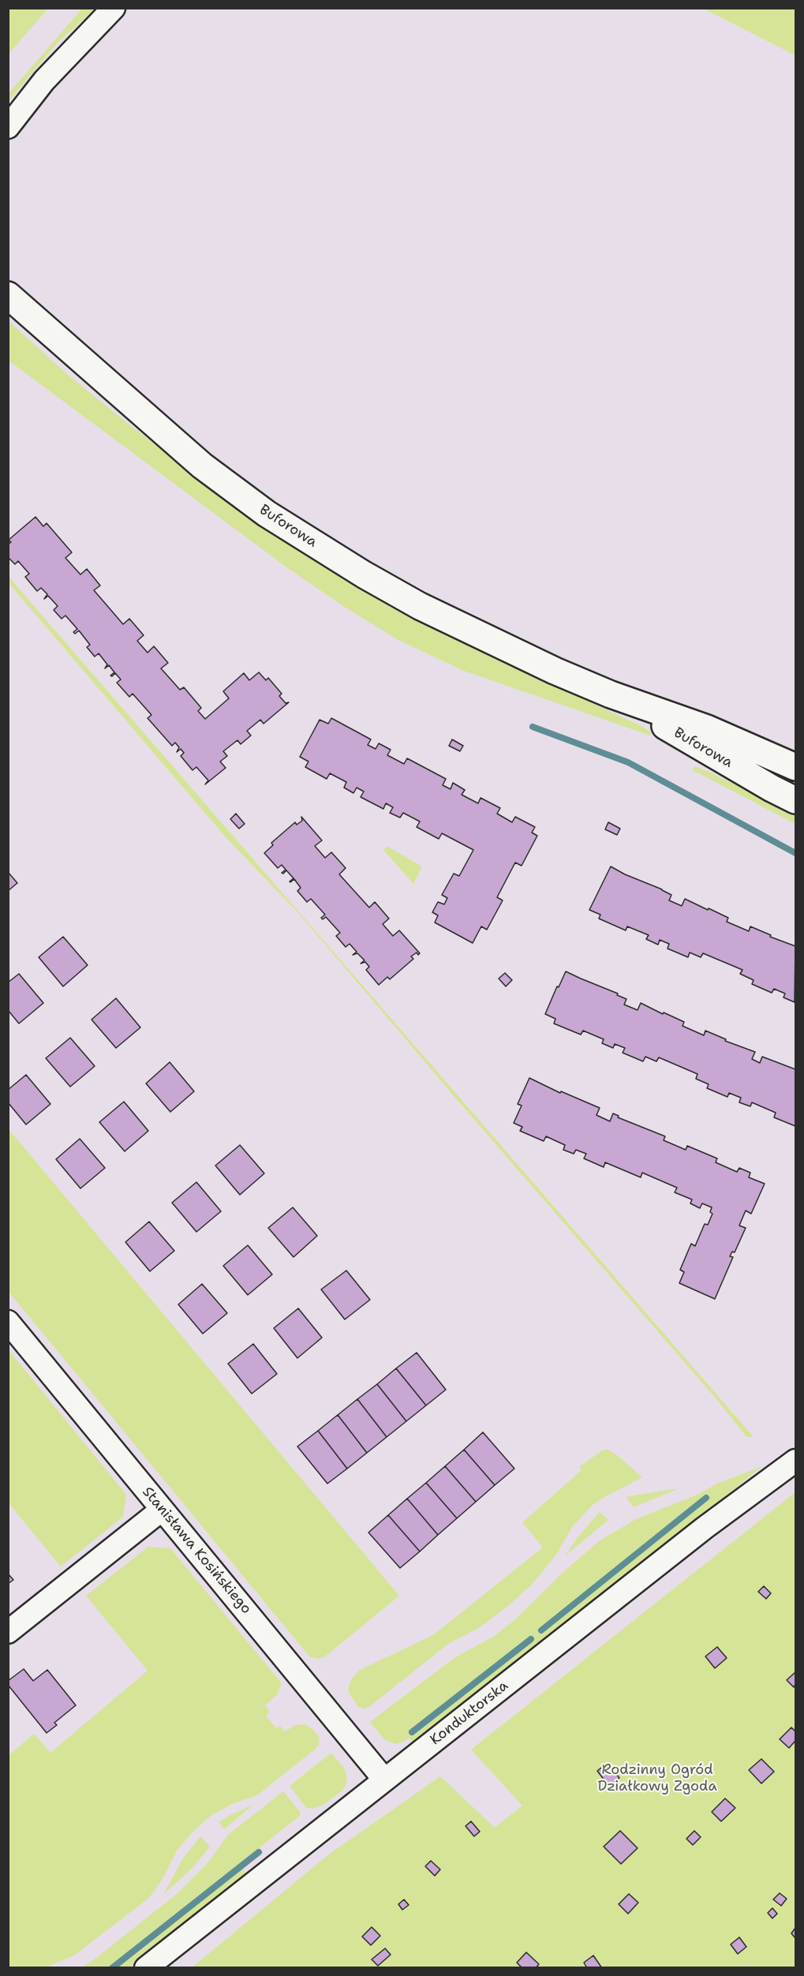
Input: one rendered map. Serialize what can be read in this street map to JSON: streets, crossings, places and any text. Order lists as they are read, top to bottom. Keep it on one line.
{"streets":{"main road":["Buforowa"],"street":["Stanisława Kosińskiego","Konduktorska"]},"crossings":[["Stanisława Kosińskiego","Konduktorska"]],"parks":["Rodzinny Ogród Działkowy Zgoda"]}
